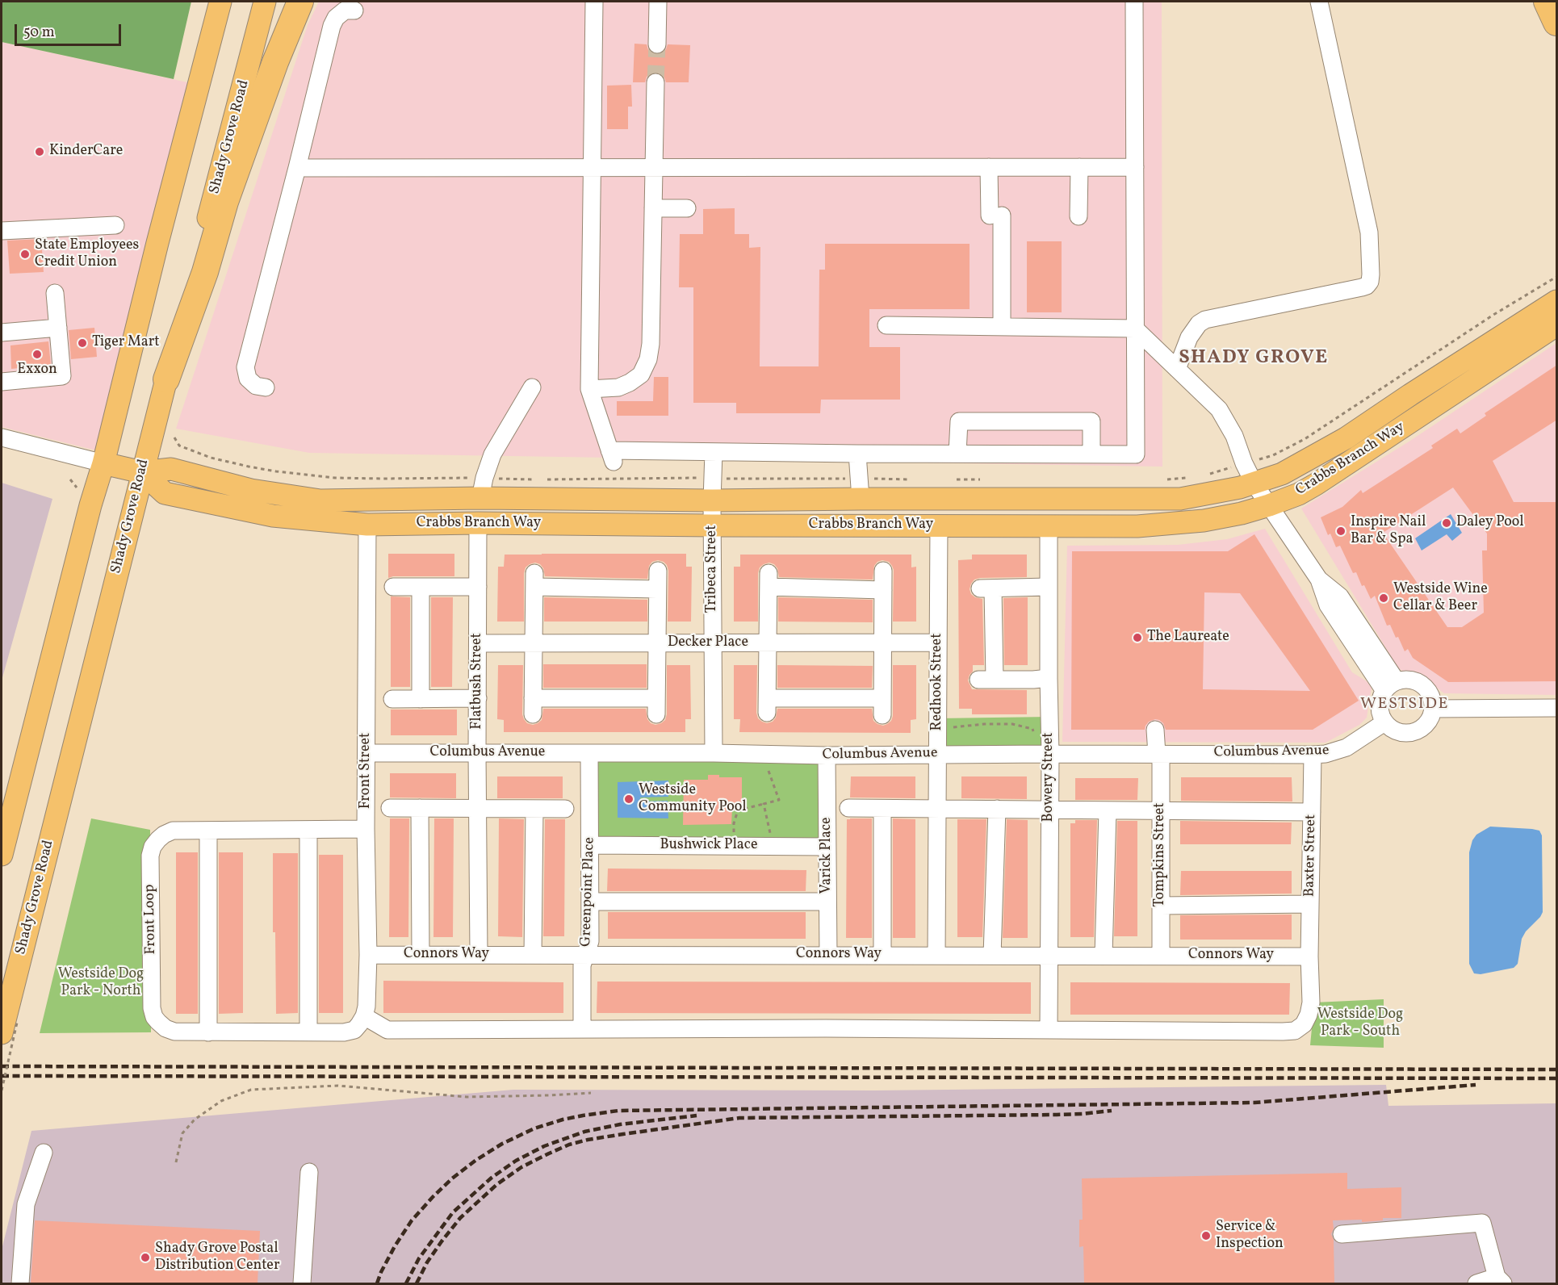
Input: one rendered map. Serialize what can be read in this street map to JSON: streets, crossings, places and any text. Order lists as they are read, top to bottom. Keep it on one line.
{"streets":{"main road":["Shady Grove Road","Crabbs Branch Way"],"street":["Tribeca Street","Decker Place","Flatbush Street","Redhook Street","Columbus Avenue","Front Street","Bowery Street","Bushwick Place","Tompkins Street","Varick Place","Baxter Street","Greenpoint Place","Front Loop","Connors Way"]},"crossings":[["Shady Grove Road","Crabbs Branch Way"],["Crabbs Branch Way","Tribeca Street"],["Crabbs Branch Way","Flatbush Street"],["Crabbs Branch Way","Redhook Street"],["Crabbs Branch Way","Front Street"],["Crabbs Branch Way","Bowery Street"],["Tribeca Street","Decker Place"],["Tribeca Street","Columbus Avenue"],["Decker Place","Flatbush Street"],["Decker Place","Redhook Street"],["Flatbush Street","Columbus Avenue"],["Flatbush Street","Connors Way"],["Redhook Street","Columbus Avenue"],["Redhook Street","Connors Way"],["Columbus Avenue","Front Street"],["Columbus Avenue","Bowery Street"],["Columbus Avenue","Tompkins Street"],["Columbus Avenue","Varick Place"],["Columbus Avenue","Baxter Street"],["Columbus Avenue","Greenpoint Place"],["Front Street","Baxter Street"],["Front Street","Front Loop"],["Front Street","Connors Way"],["Bowery Street","Baxter Street"],["Bowery Street","Connors Way"],["Bushwick Place","Varick Place"],["Bushwick Place","Greenpoint Place"],["Tompkins Street","Connors Way"],["Varick Place","Connors Way"],["Baxter Street","Greenpoint Place"],["Baxter Street","Front Loop"],["Baxter Street","Connors Way"],["Greenpoint Place","Connors Way"]],"districts":["SHADY GROVE","WESTSIDE"],"parks":["Westside Dog Park - North","Westside Dog Park - South"],"places":["KinderCare","State Employees Credit Union","Tiger Mart","Exxon","Daley Pool","Inspire Nail Bar & Spa","Westside Wine Cellar & Beer","The Laureate","Westside Community Pool","Service & Inspection","Shady Grove Postal Distribution Center"],"scale_bar":"50 m"}
